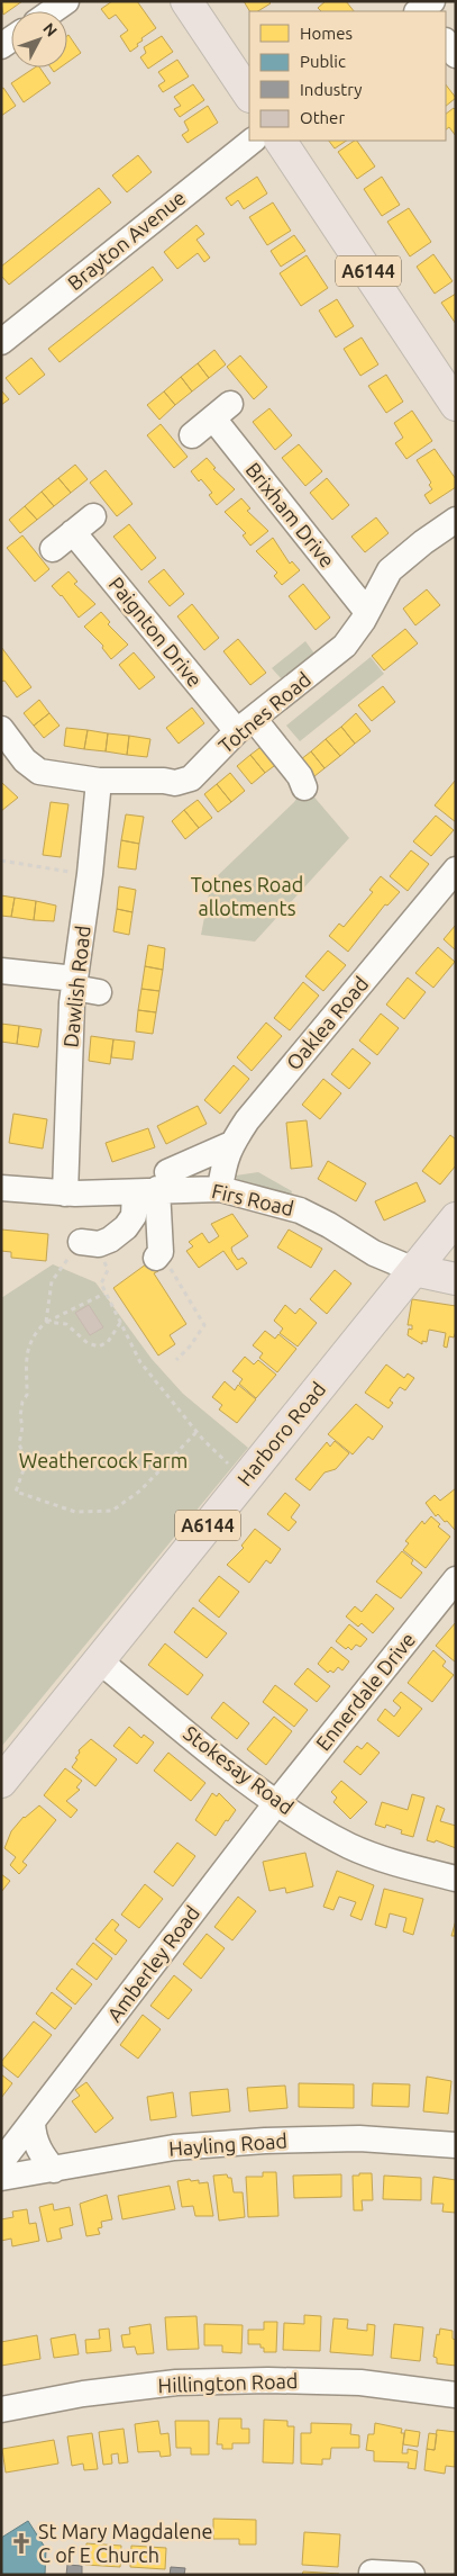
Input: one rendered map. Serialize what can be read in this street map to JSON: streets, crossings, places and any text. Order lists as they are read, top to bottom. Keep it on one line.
{"streets":{"main road":["A6144","Firs Road","Harboro Road"],"street":["Brayton Avenue","Brixham Drive","Paignton Drive","Totnes Road","Dawlish Road","Oaklea Road","Ennerdale Drive","Stokesay Road","Amberley Road","Hayling Road","Hillington Road"]},"crossings":[["Brixham Drive","Totnes Road"],["Paignton Drive","Totnes Road"],["Totnes Road","Dawlish Road"],["Dawlish Road","Firs Road"],["Oaklea Road","Firs Road"],["Firs Road","Harboro Road"],["Harboro Road","Stokesay Road"],["Ennerdale Drive","Stokesay Road"],["Ennerdale Drive","Amberley Road"],["Stokesay Road","Amberley Road"]],"parks":["Totnes Road allotments","Weathercock Farm"],"places":{"church":["St Mary Magdalene C of E Church"]},"legend":["Homes","Public","Industry","Other"],"north":"top right"}
